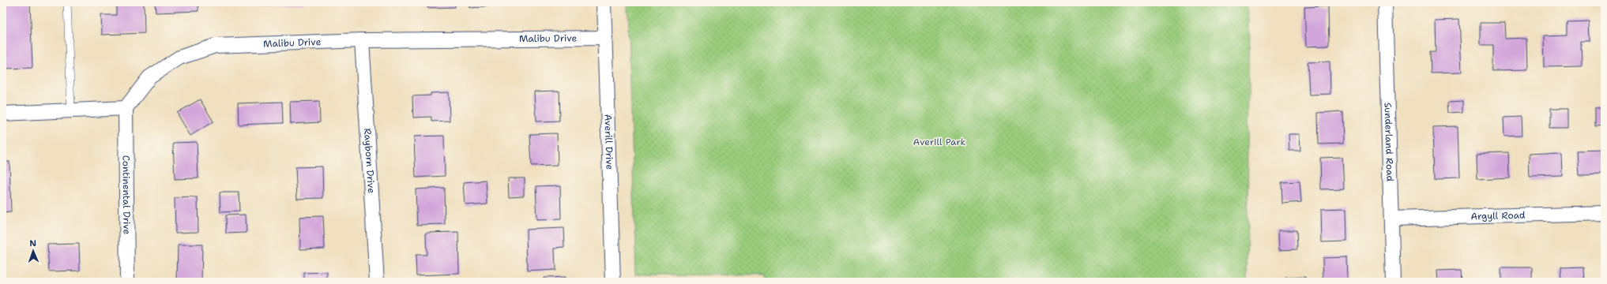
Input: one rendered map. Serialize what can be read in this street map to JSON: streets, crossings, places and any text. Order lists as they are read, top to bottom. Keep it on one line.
{"streets":{"street":["Malibu Drive","Averill Drive","Sunderland Road","Rayborn Drive","Continental Drive","Argyll Road"]},"crossings":[["Malibu Drive","Averill Drive"],["Malibu Drive","Rayborn Drive"],["Malibu Drive","Continental Drive"],["Sunderland Road","Argyll Road"]],"parks":["Averill Park"],"north":"top"}
